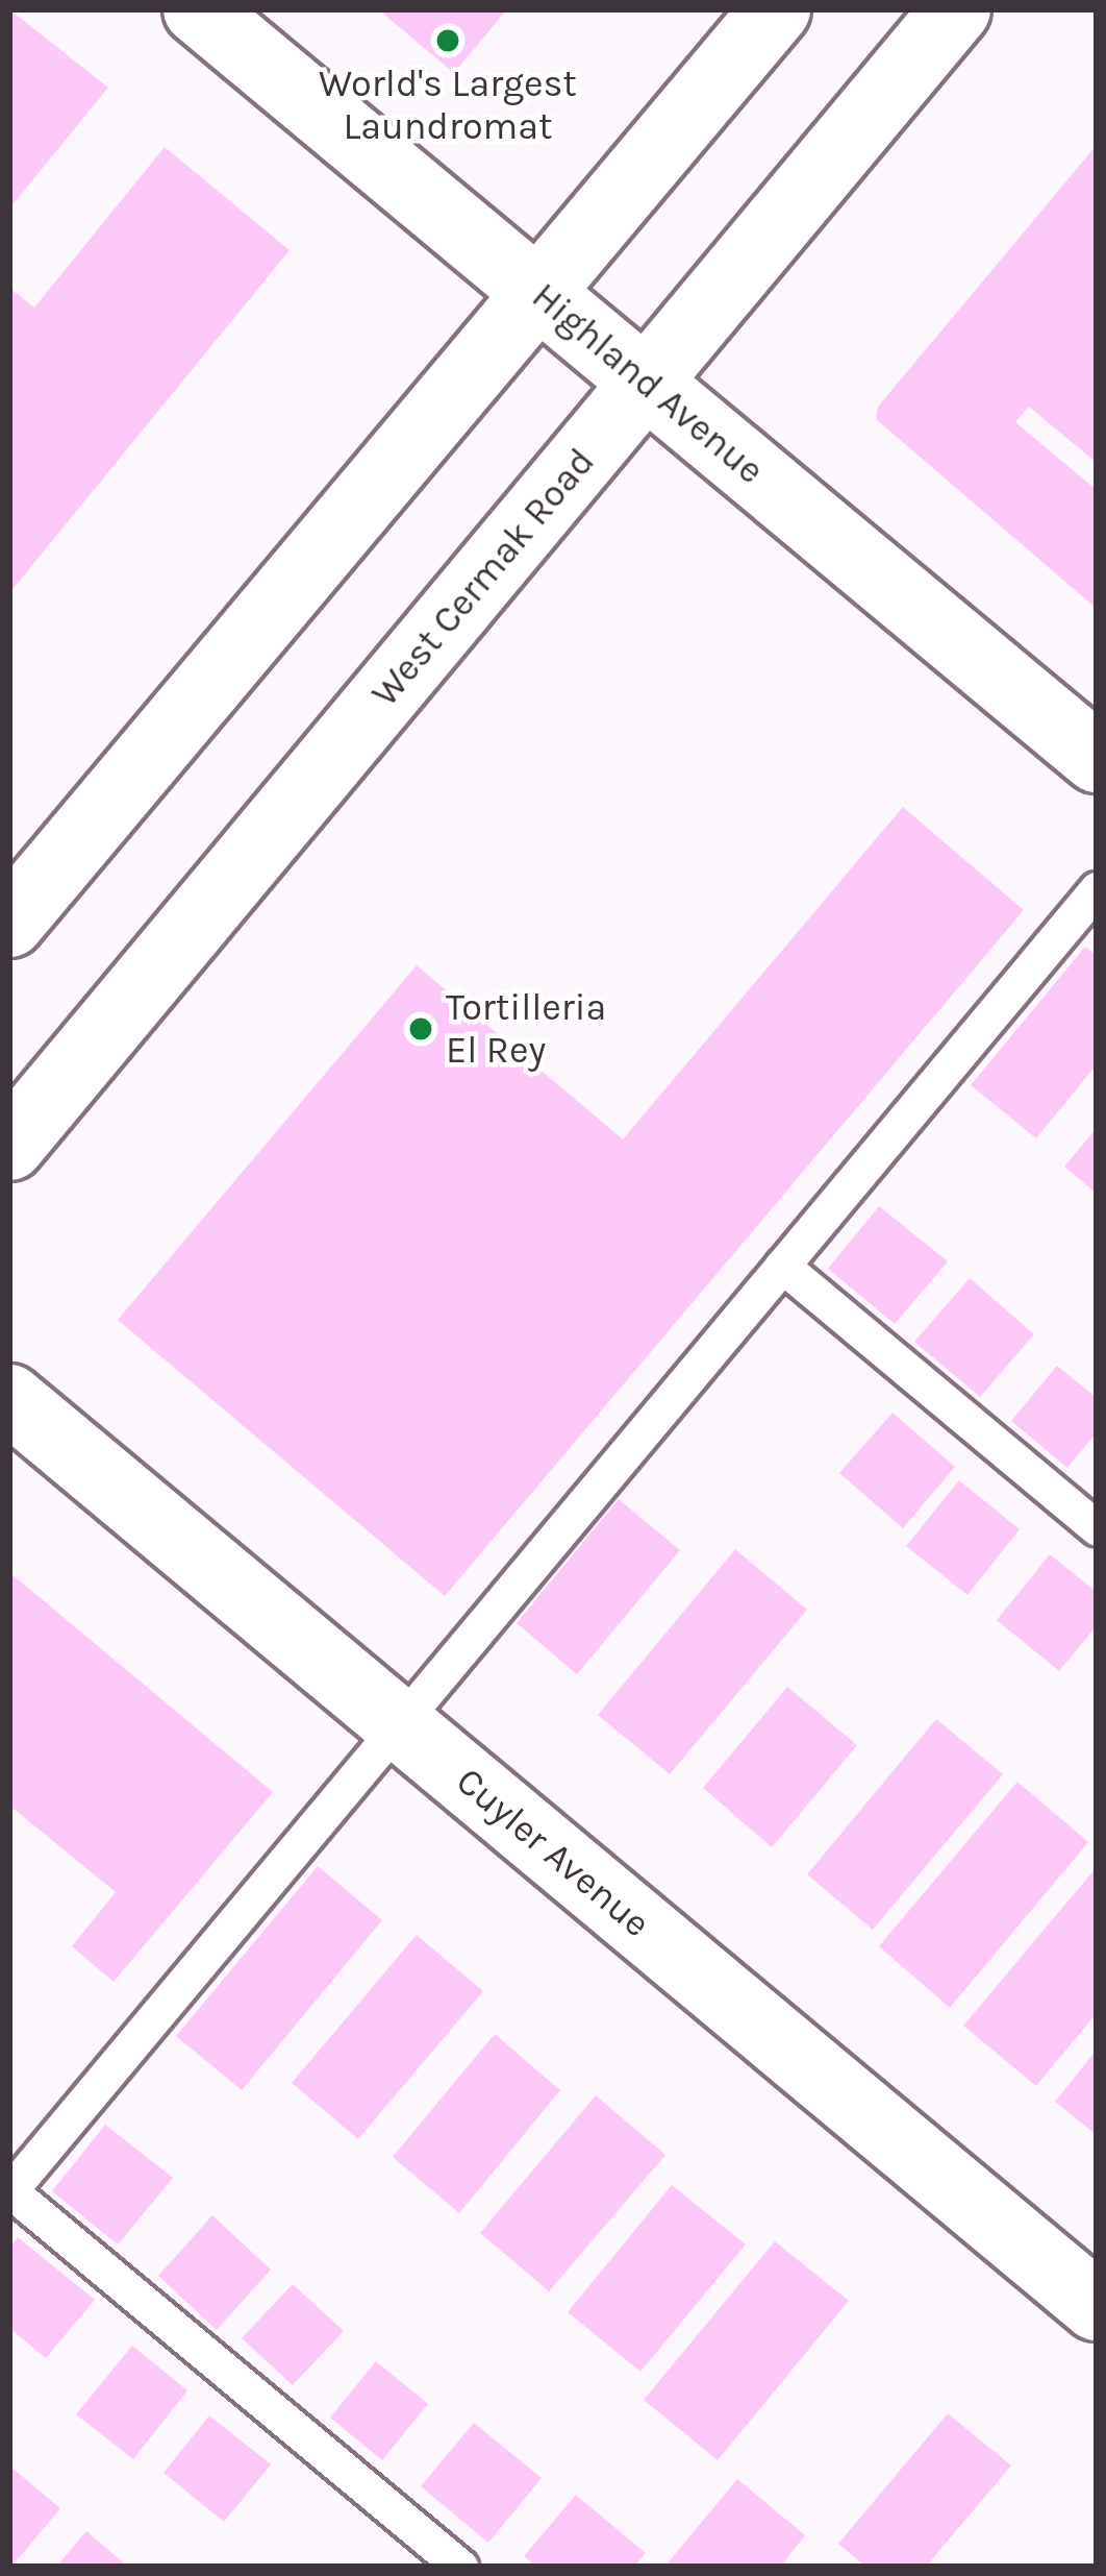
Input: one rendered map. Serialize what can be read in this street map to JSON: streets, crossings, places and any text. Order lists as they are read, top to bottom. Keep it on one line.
{"streets":{"main road":["Highland Avenue","West Cermak Road","Cuyler Avenue"]},"crossings":[["Highland Avenue","West Cermak Road"]],"places":["World's Largest Laundromat","Tortilleria El Rey"]}
